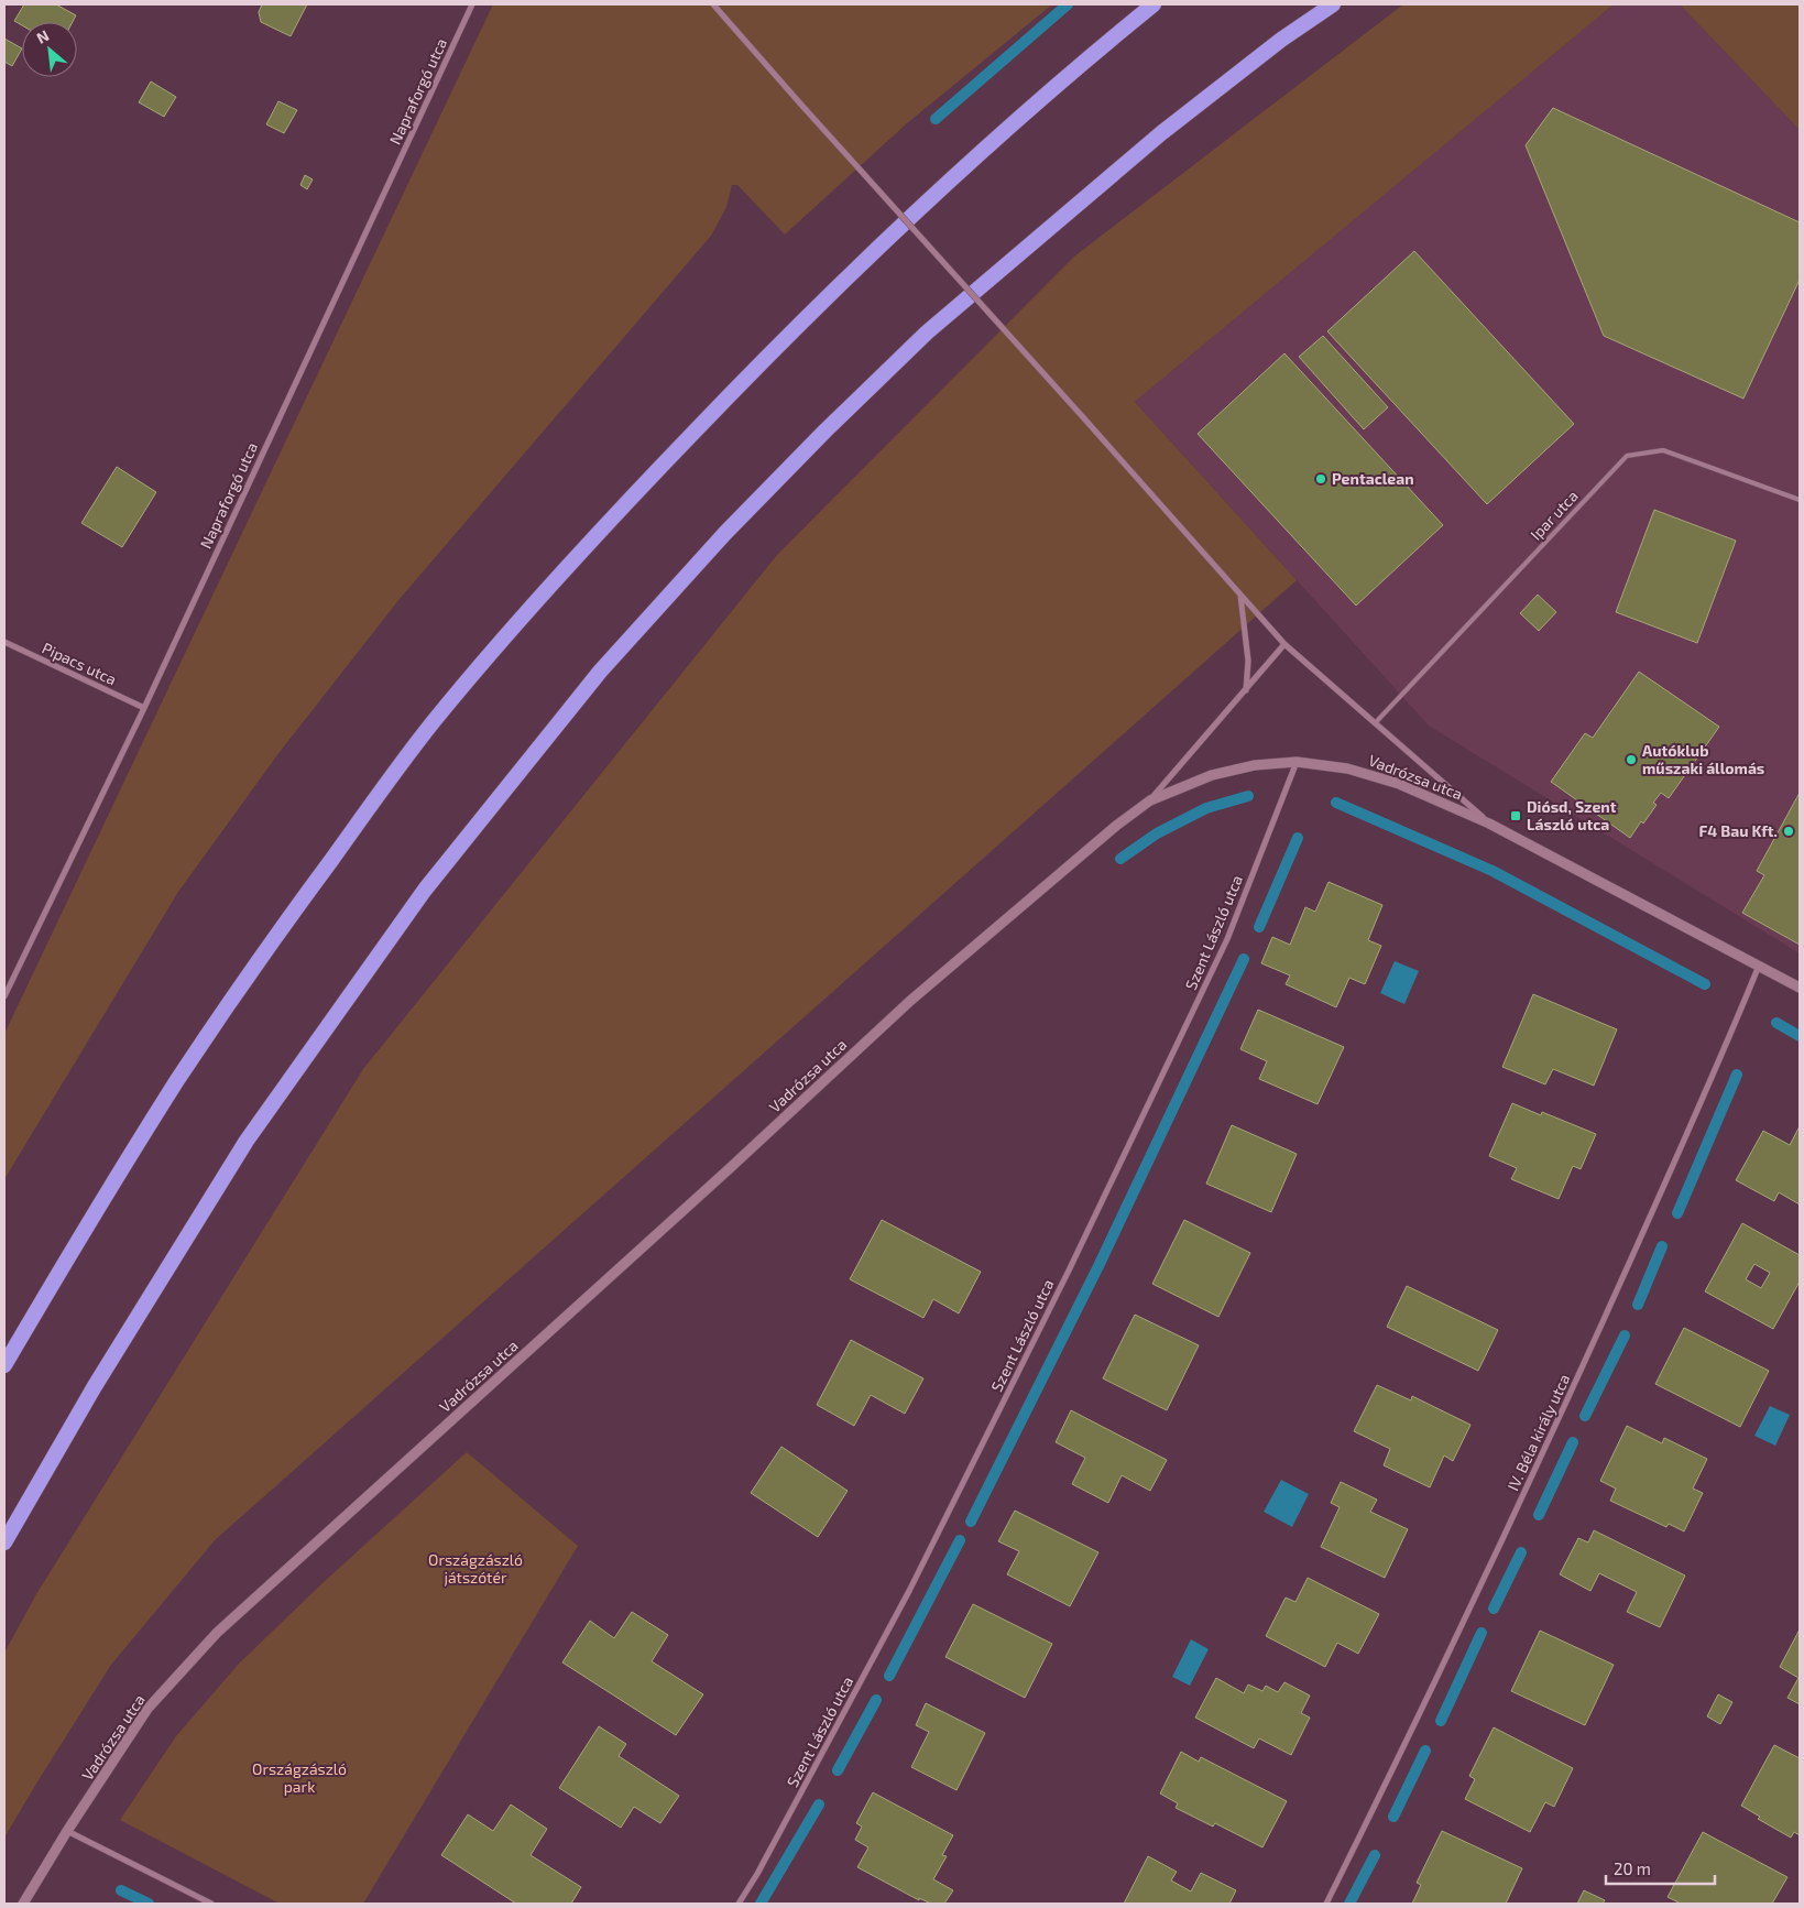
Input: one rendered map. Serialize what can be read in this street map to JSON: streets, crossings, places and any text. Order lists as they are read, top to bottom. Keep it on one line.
{"streets":{"street":["Napraforgó utca","Pipacs utca","Vadrózsa utca","Szent László utca","IV. Béla király utca"],"lane":["Ipar utca"]},"crossings":[["Napraforgó utca","Pipacs utca"],["Vadrózsa utca","Szent László utca"],["Vadrózsa utca","IV. Béla király utca"]],"parks":["Országzászló játszótér","Országzászló park"],"places":{"other":["Pentaclean","Autóklub műszaki állomás","F4 Bau Kft."],"transit":["Diósd, Szent László utca"]},"scale_bar":"20 m","north":"top left"}
